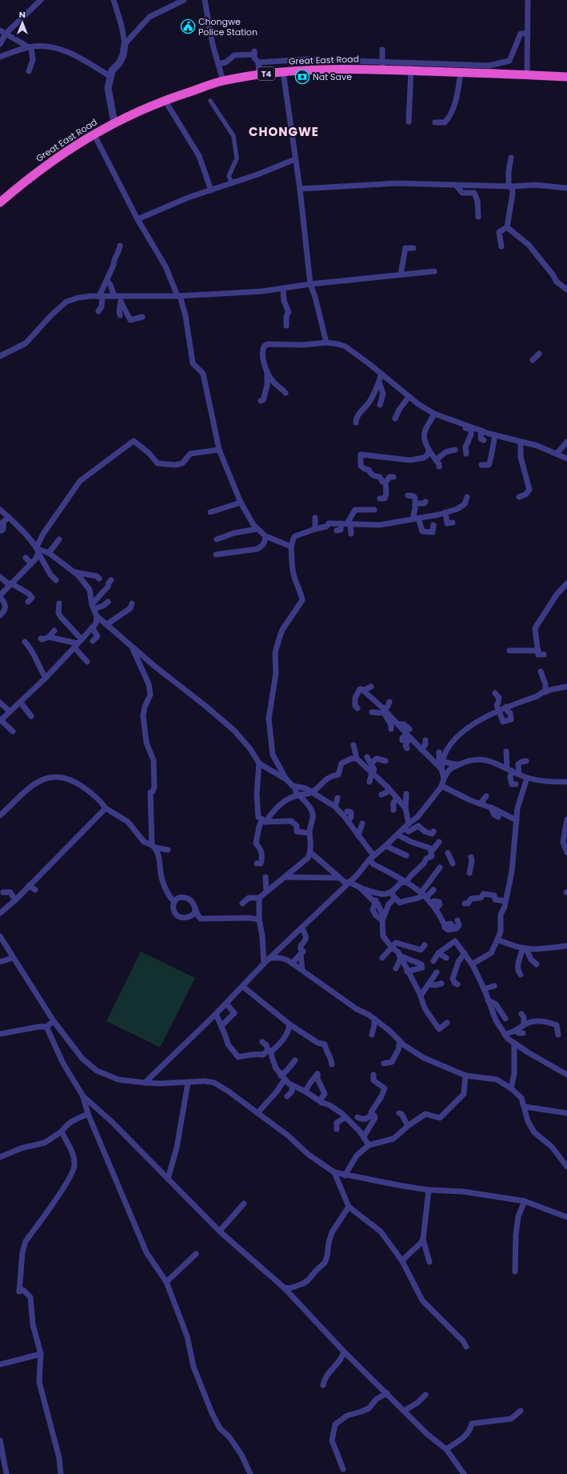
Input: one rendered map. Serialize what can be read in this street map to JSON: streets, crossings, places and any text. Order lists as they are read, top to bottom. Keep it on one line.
{"streets":{"highway":["Great East Road","T4"]},"districts":["CHONGWE"],"places":{"public building":["Chongwe Police Station"],"bank":["Nat Save"]},"north":"top"}
